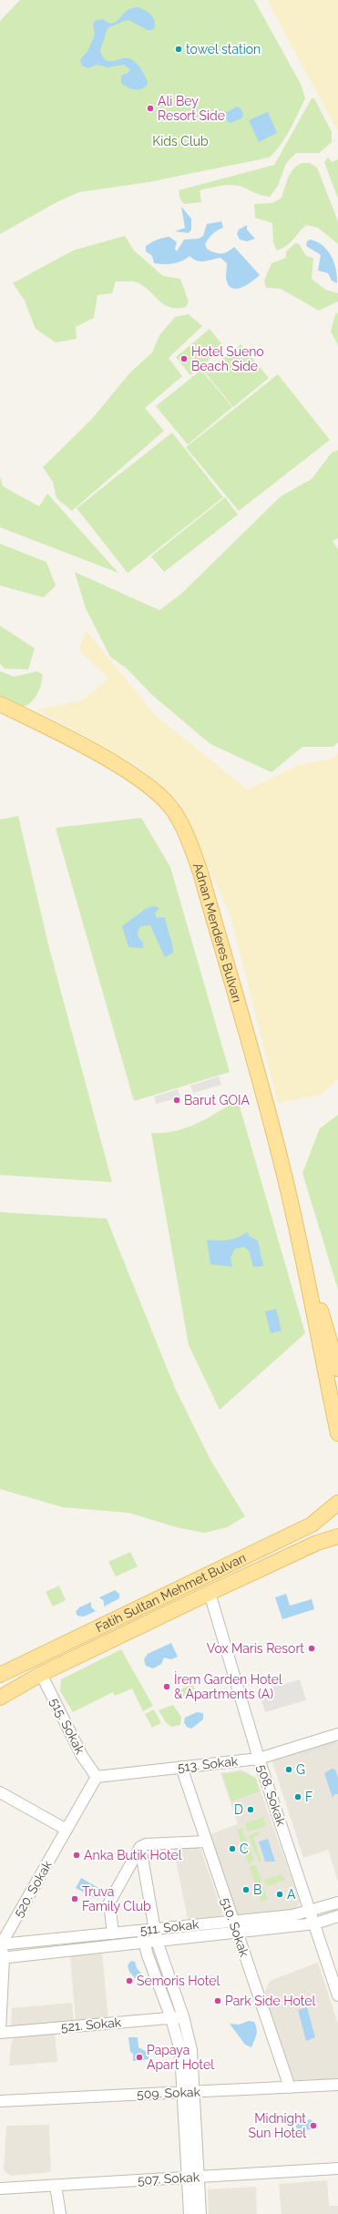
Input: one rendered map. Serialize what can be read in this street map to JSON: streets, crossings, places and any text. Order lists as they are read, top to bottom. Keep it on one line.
{"streets":{"main road":["Adnan Menderes Bulvarı","Fatih Sultan Mehmet Bulvarı"],"street":["515. Sokak","513. Sokak","508. Sokak","520. Sokak","511. Sokak","510. Sokak","521. Sokak","509. Sokak","507. Sokak"]},"crossings":[["Fatih Sultan Mehmet Bulvarı","515. Sokak"],["Fatih Sultan Mehmet Bulvarı","508. Sokak"],["515. Sokak","513. Sokak"],["515. Sokak","520. Sokak"],["513. Sokak","508. Sokak"],["513. Sokak","520. Sokak"],["513. Sokak","510. Sokak"],["508. Sokak","511. Sokak"],["520. Sokak","511. Sokak"],["511. Sokak","510. Sokak"],["510. Sokak","509. Sokak"]],"parks":["Kids Club"],"places":["towel station","Ali Bey Resort Side","Hotel Sueno Beach Side","Barut GOIA","Vox Maris Resort","İrem Garden Hotel & Apartments (A)","G","F","D","C","Anka Butik Hotel","B","A","Truva Family Club","Semoris Hotel","Park Side Hotel","Papaya Apart Hotel","Midnight Sun Hotel"]}
